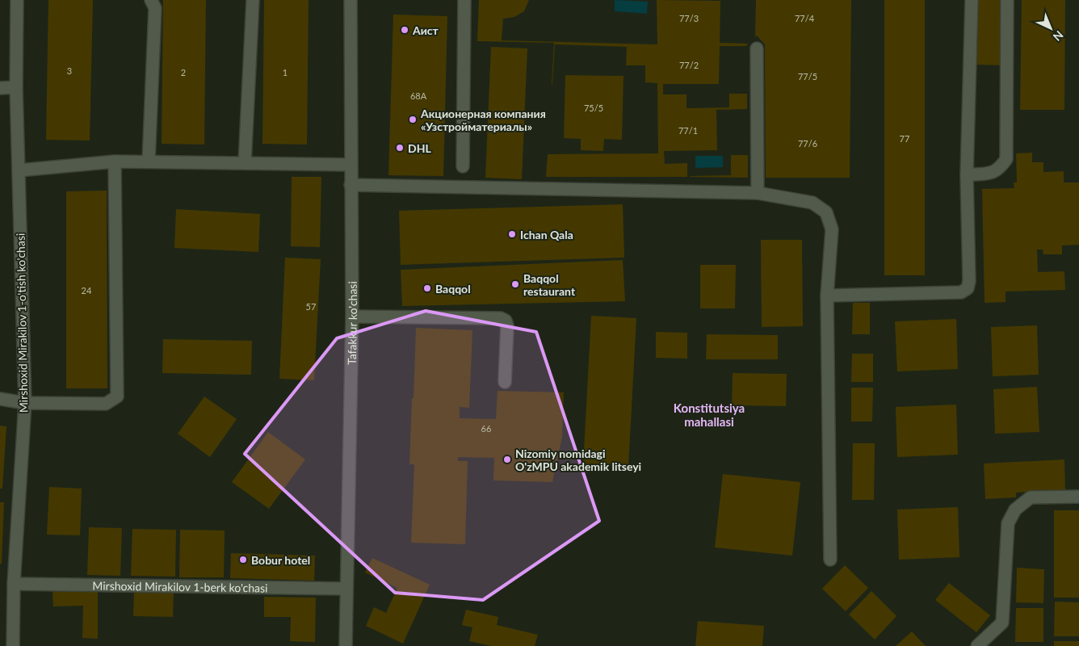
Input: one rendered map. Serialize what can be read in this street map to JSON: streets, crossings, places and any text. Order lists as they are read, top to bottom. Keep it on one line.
{"streets":{"street":["Mirshoxid Mirakilov 1-o'tish ko'chasi","Tafakkur ko'chasi","Mirshoxid Mirakilov 1-berk ko'chasi"]},"crossings":[["Mirshoxid Mirakilov 1-o'tish ko'chasi","Mirshoxid Mirakilov 1-berk ko'chasi"],["Tafakkur ko'chasi","Mirshoxid Mirakilov 1-berk ko'chasi"]],"districts":["Konstitutsiya mahallasi"],"places":["Аист","Акционерная компания «Узстройматериалы»","DHL","Ichan Qala","Baqqol restaurant","Baqqol","Nizomiy nomidagi O'zMPU akademik litseyi","Bobur hotel"],"house_numbers":["77/3","77/4","77/2","3","2","1","77/5","68A","75/5","77/1","77","77/6","24","57","66"],"north":"bottom right"}
